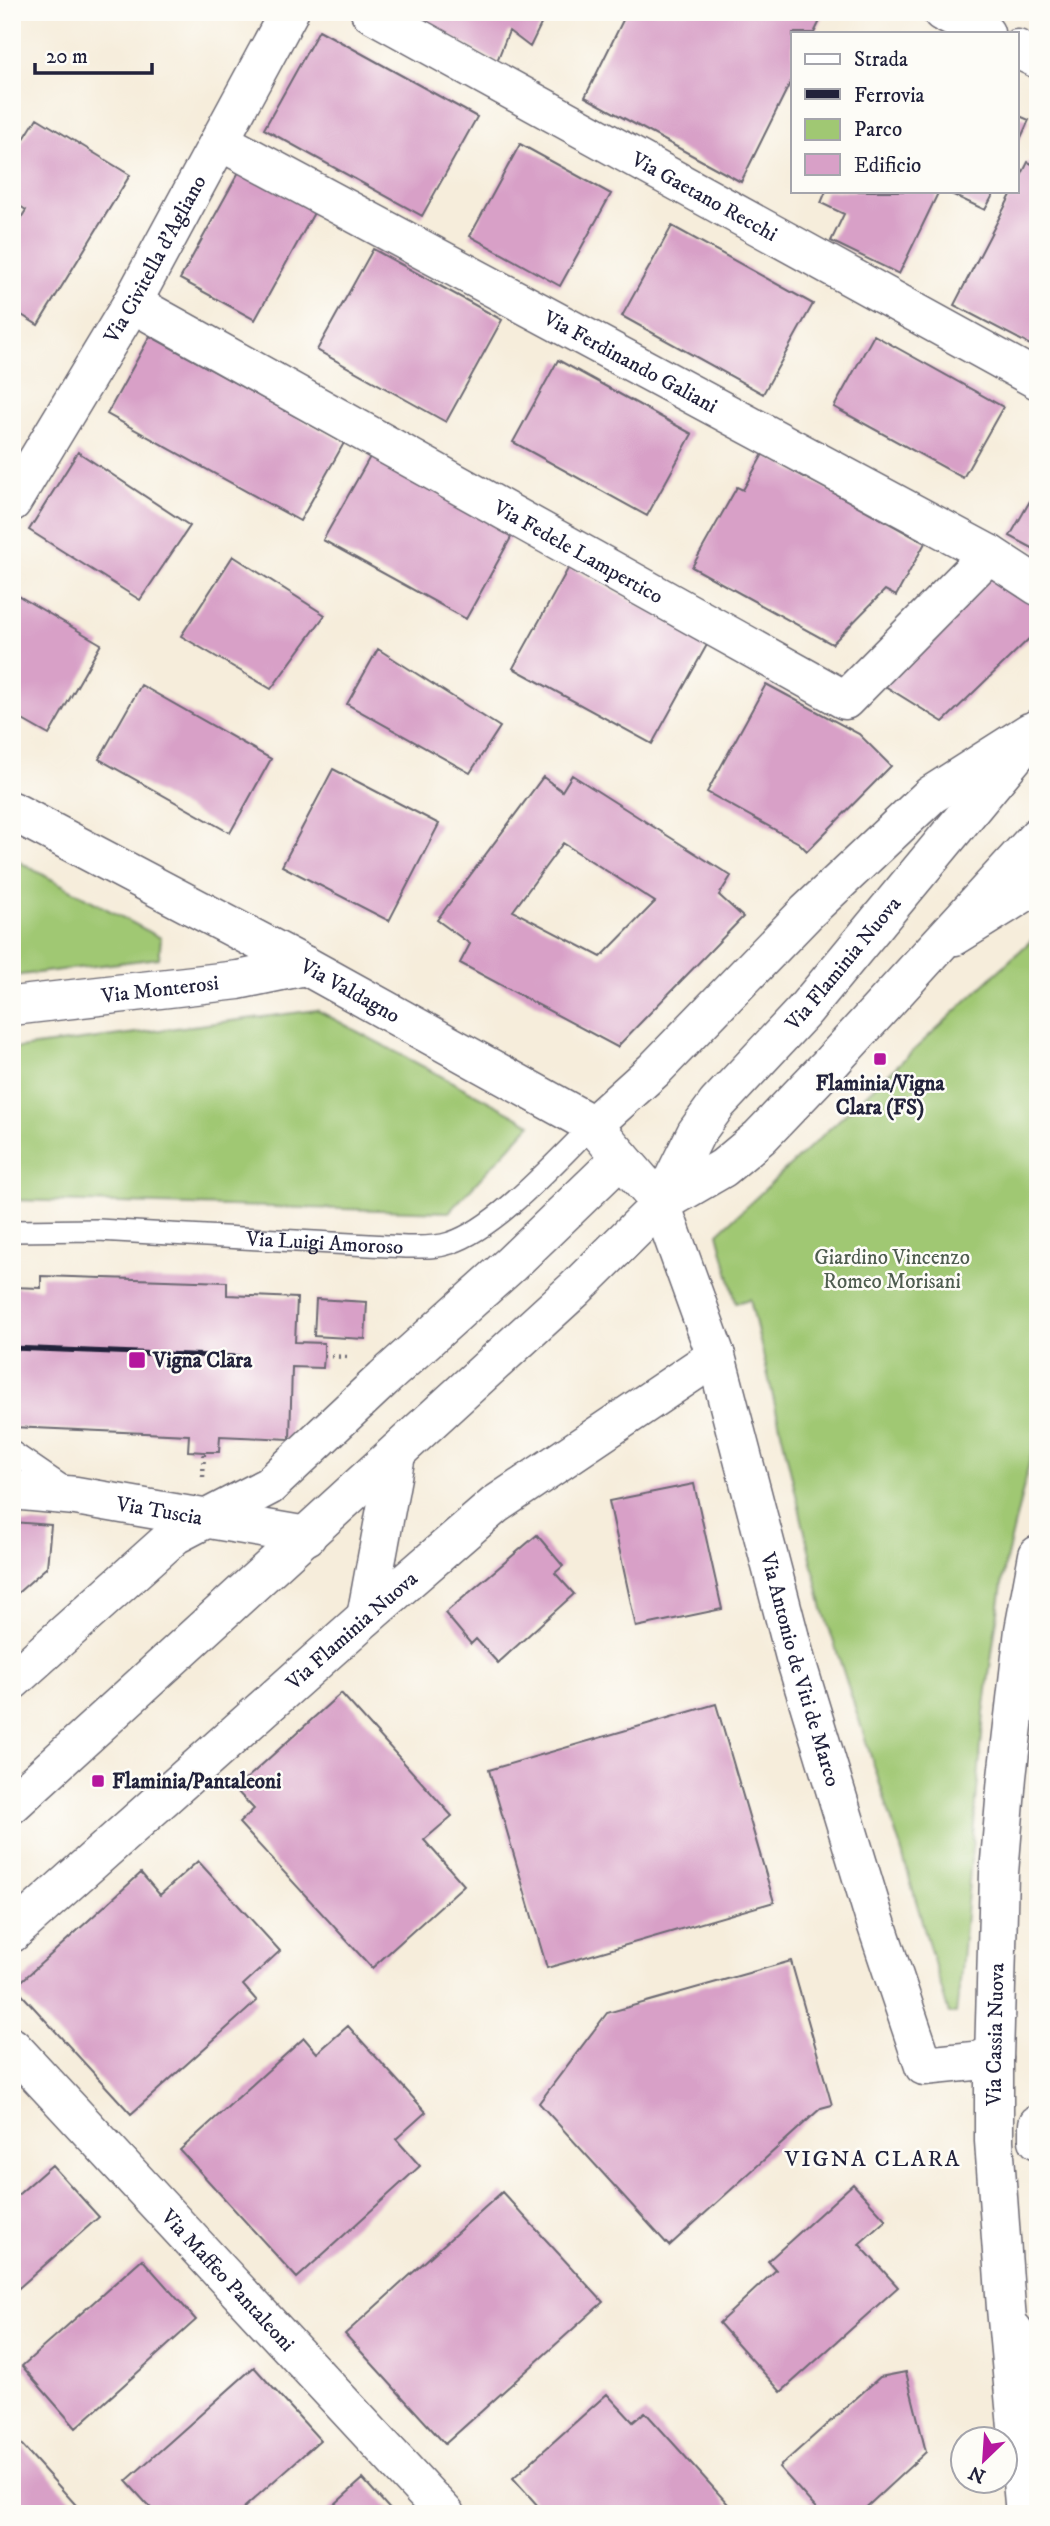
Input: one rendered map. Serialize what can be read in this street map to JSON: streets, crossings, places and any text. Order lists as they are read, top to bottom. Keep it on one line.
{"streets":{"street":["Via Gaetano Recchi","Via Civitella d'Agliano","Via Ferdinando Galiani","Via Fedele Lampertico","Via Flaminia Nuova","Via Monterosi","Via Valdagno","Via Tuscia","Via Antonio de Viti de Marco","Via Cassia Nuova","Via Maffeo Pantaleoni"],"lane":["Via Luigi Amoroso"]},"crossings":[["Via Civitella d'Agliano","Via Ferdinando Galiani"],["Via Civitella d'Agliano","Via Fedele Lampertico"],["Via Ferdinando Galiani","Via Fedele Lampertico"],["Via Flaminia Nuova","Via Valdagno"],["Via Flaminia Nuova","Via Luigi Amoroso"],["Via Flaminia Nuova","Via Tuscia"],["Via Flaminia Nuova","Via Antonio de Viti de Marco"],["Via Monterosi","Via Valdagno"],["Via Valdagno","Via Luigi Amoroso"],["Via Valdagno","Via Antonio de Viti de Marco"],["Via Antonio de Viti de Marco","Via Cassia Nuova"]],"districts":["VIGNA CLARA"],"parks":["Giardino Vincenzo Romeo Morisani"],"places":{"transit":["Flaminia/Vigna Clara (FS)","Vigna Clara","Flaminia/Pantaleoni"]},"legend":["Strada","Ferrovia","Parco","Edificio"],"scale_bar":"20 m","north":"bottom left"}
